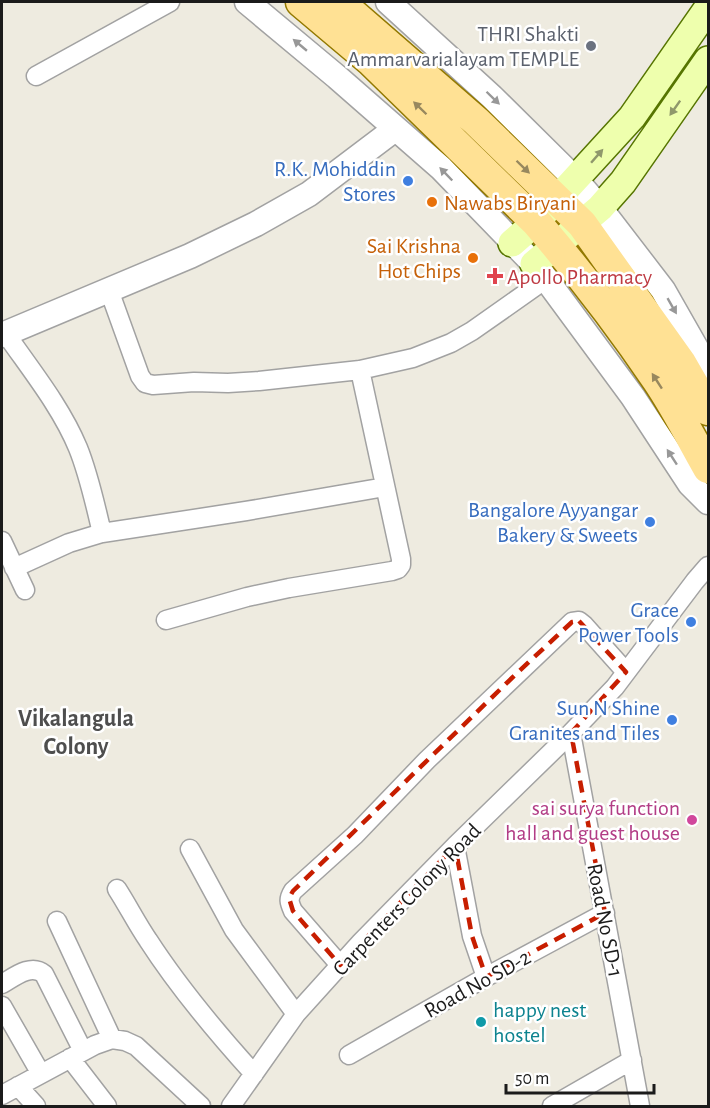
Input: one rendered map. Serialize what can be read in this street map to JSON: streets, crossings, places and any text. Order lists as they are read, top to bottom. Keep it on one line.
{"streets":{"street":["Carpenters Colony Road","Road No SD-1","Road No SD-2"]},"crossings":[["Carpenters Colony Road","Road No SD-1"],["Road No SD-1","Road No SD-2"]],"districts":["Vikalangula Colony"],"places":{"other":["THRI Shakti Ammarvarialayam TEMPLE","R.K. Mohiddin Stores","Nawabs Biryani","Sai Krishna Hot Chips","Bangalore Ayyangar Bakery & Sweets","Grace Power Tools","Sun N Shine Granites and Tiles","sai surya function hall and guest house","happy nest hostel"],"health":["Apollo Pharmacy"]},"scale_bar":"50 m"}
